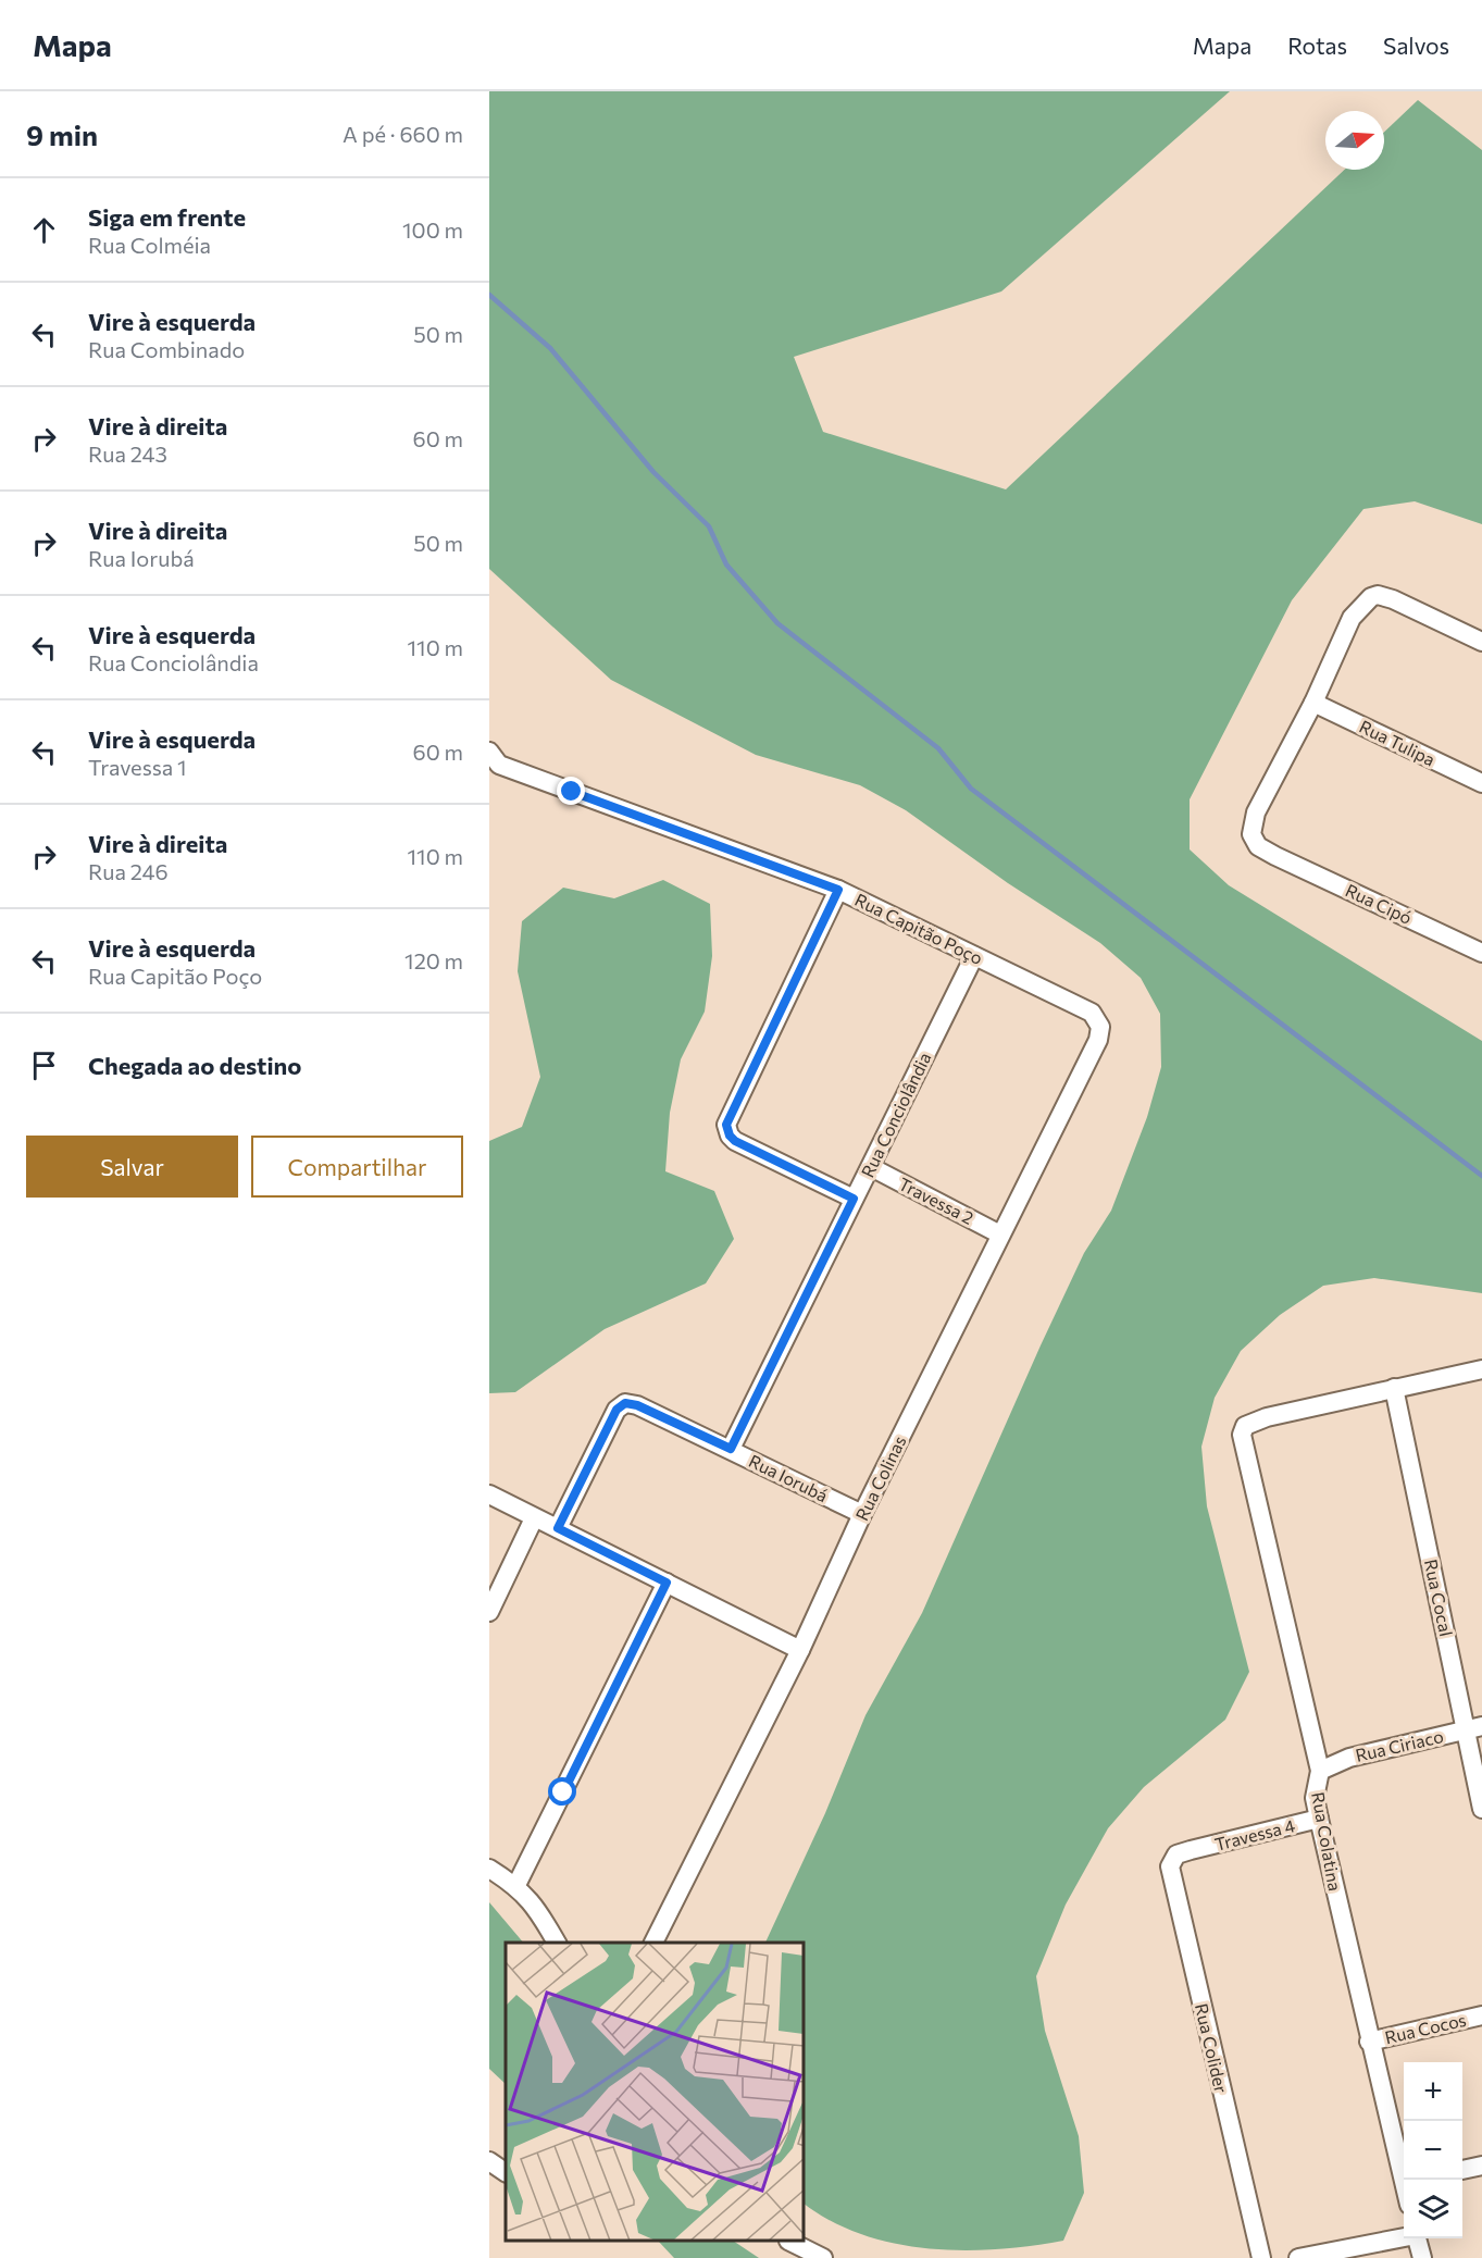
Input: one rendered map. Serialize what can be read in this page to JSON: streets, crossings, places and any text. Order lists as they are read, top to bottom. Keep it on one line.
{"streets":{"street":["Rua Tulipa","Rua Cipó","Rua Capitão Poço","Rua Conciolândia","Travessa 2","Rua Iorubá","Rua Colinas","Rua Cocal","Rua Ciriaco","Travessa 4","Rua Colatina","Rua Cocos","Rua Colider"]},"crossings":[["Rua Tulipa","Rua Cipó"],["Rua Capitão Poço","Rua Conciolândia"],["Rua Capitão Poço","Rua Colinas"],["Rua Conciolândia","Travessa 2"],["Rua Conciolândia","Rua Iorubá"],["Travessa 2","Rua Colinas"],["Rua Iorubá","Rua Colinas"],["Rua Cocal","Rua Ciriaco"],["Rua Cocal","Rua Colatina"],["Rua Ciriaco","Rua Colatina"],["Travessa 4","Rua Colatina"],["Travessa 4","Rua Colider"],["Rua Colatina","Rua Cocos"]],"north":"right","page":{"header":"Mapa","nav":["Mapa","Rotas","Salvos"],"heading":["9 min","A pé · 660 m"],"list":[["Siga em frente","Rua Colméia","100 m"],["Vire à esquerda","Rua Combinado","50 m"],["Vire à direita","Rua 243","60 m"],["Vire à direita","Rua Iorubá","50 m"],["Vire à esquerda","Rua Conciolândia","110 m"],["Vire à esquerda","Travessa 1","60 m"],["Vire à direita","Rua 246","110 m"],["Vire à esquerda","Rua Capitão Poço","120 m"],"Chegada ao destino"],"buttons":["Salvar","Compartilhar"],"map_buttons":["+","−"]}}
